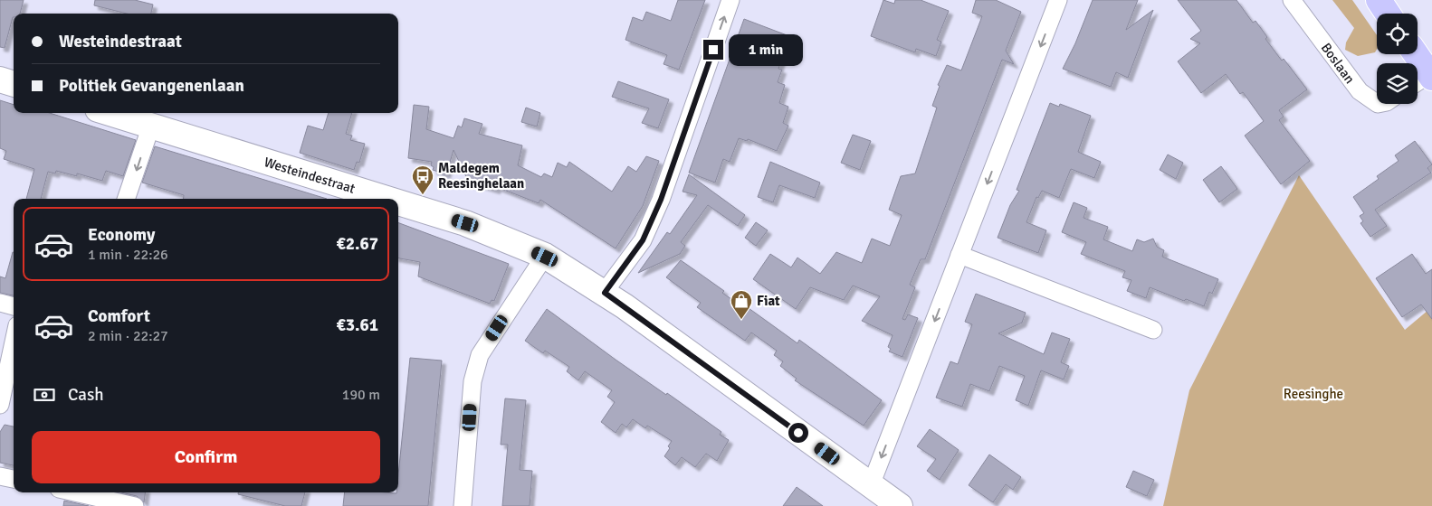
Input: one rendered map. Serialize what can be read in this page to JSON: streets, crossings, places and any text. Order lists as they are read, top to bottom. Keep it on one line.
{"streets":{"street":["Boslaan","Westeindestraat"]},"parks":["Reesinghe"],"places":{"bus stop":["Maldegem Reesinghelaan"],"shop":["Fiat"]},"page":{"banner":["Westeindestraat","Politiek Gevangenenlaan"],"bubble":"1 min","list":[{"name":"Economy","note":"1 min · 22:26","value":"€2.67"},{"name":"Comfort","note":"2 min · 22:27","value":"€3.61"}],"pay":["Cash","190 m"],"buttons":"Confirm"}}
